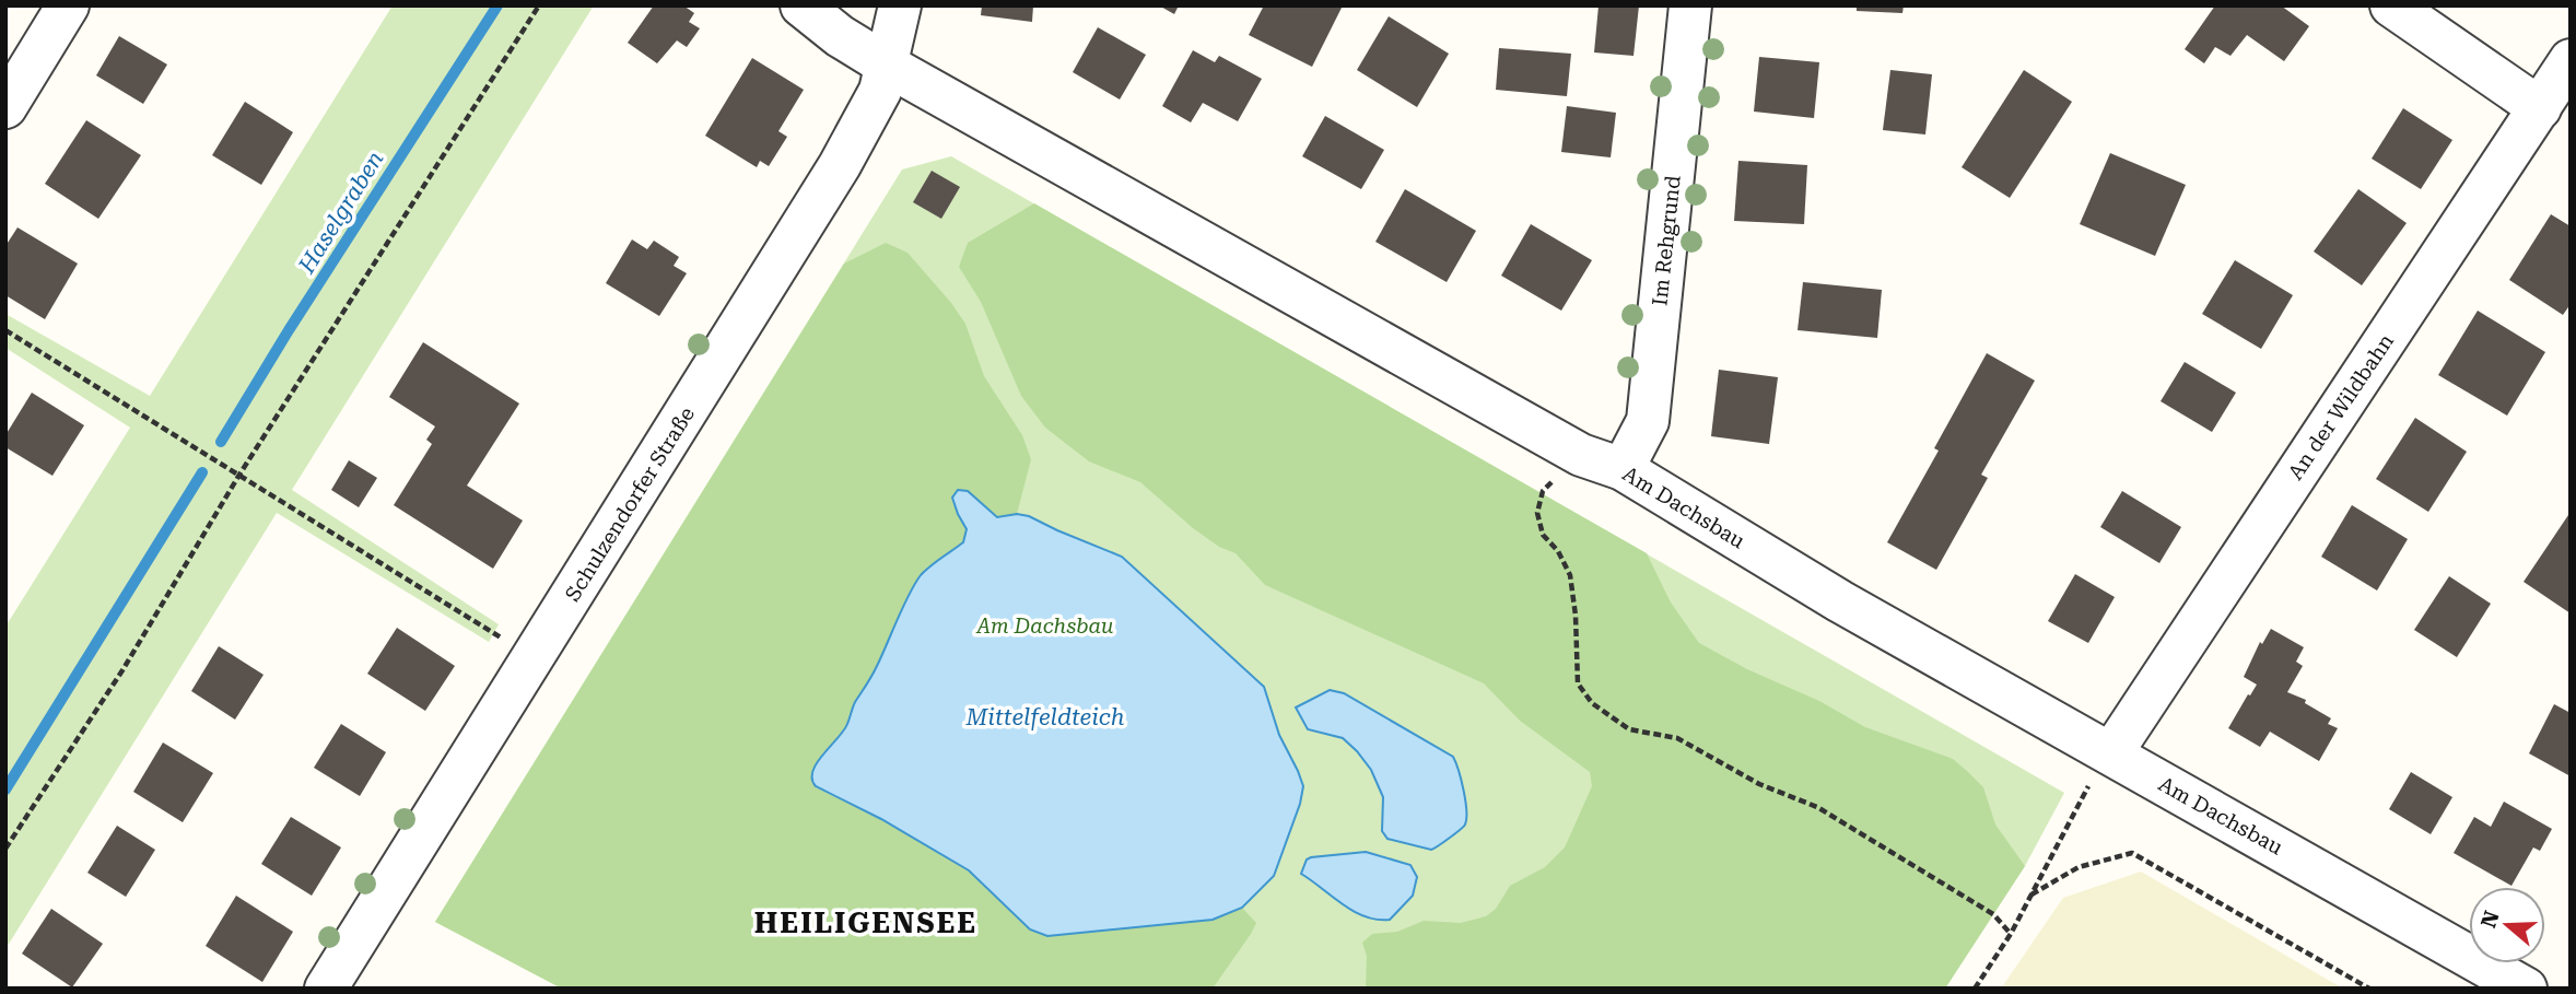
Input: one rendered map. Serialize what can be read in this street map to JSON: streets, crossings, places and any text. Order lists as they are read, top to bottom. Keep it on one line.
{"streets":{"street":["Im Rehgrund","An der Wildbahn","Schulzendorfer Straße","Am Dachsbau"]},"crossings":[["Im Rehgrund","Am Dachsbau"],["An der Wildbahn","Am Dachsbau"],["Schulzendorfer Straße","Am Dachsbau"]],"districts":["HEILIGENSEE"],"water":["Haselgraben","Mittelfeldteich"],"parks":["Am Dachsbau"],"north":"left"}
